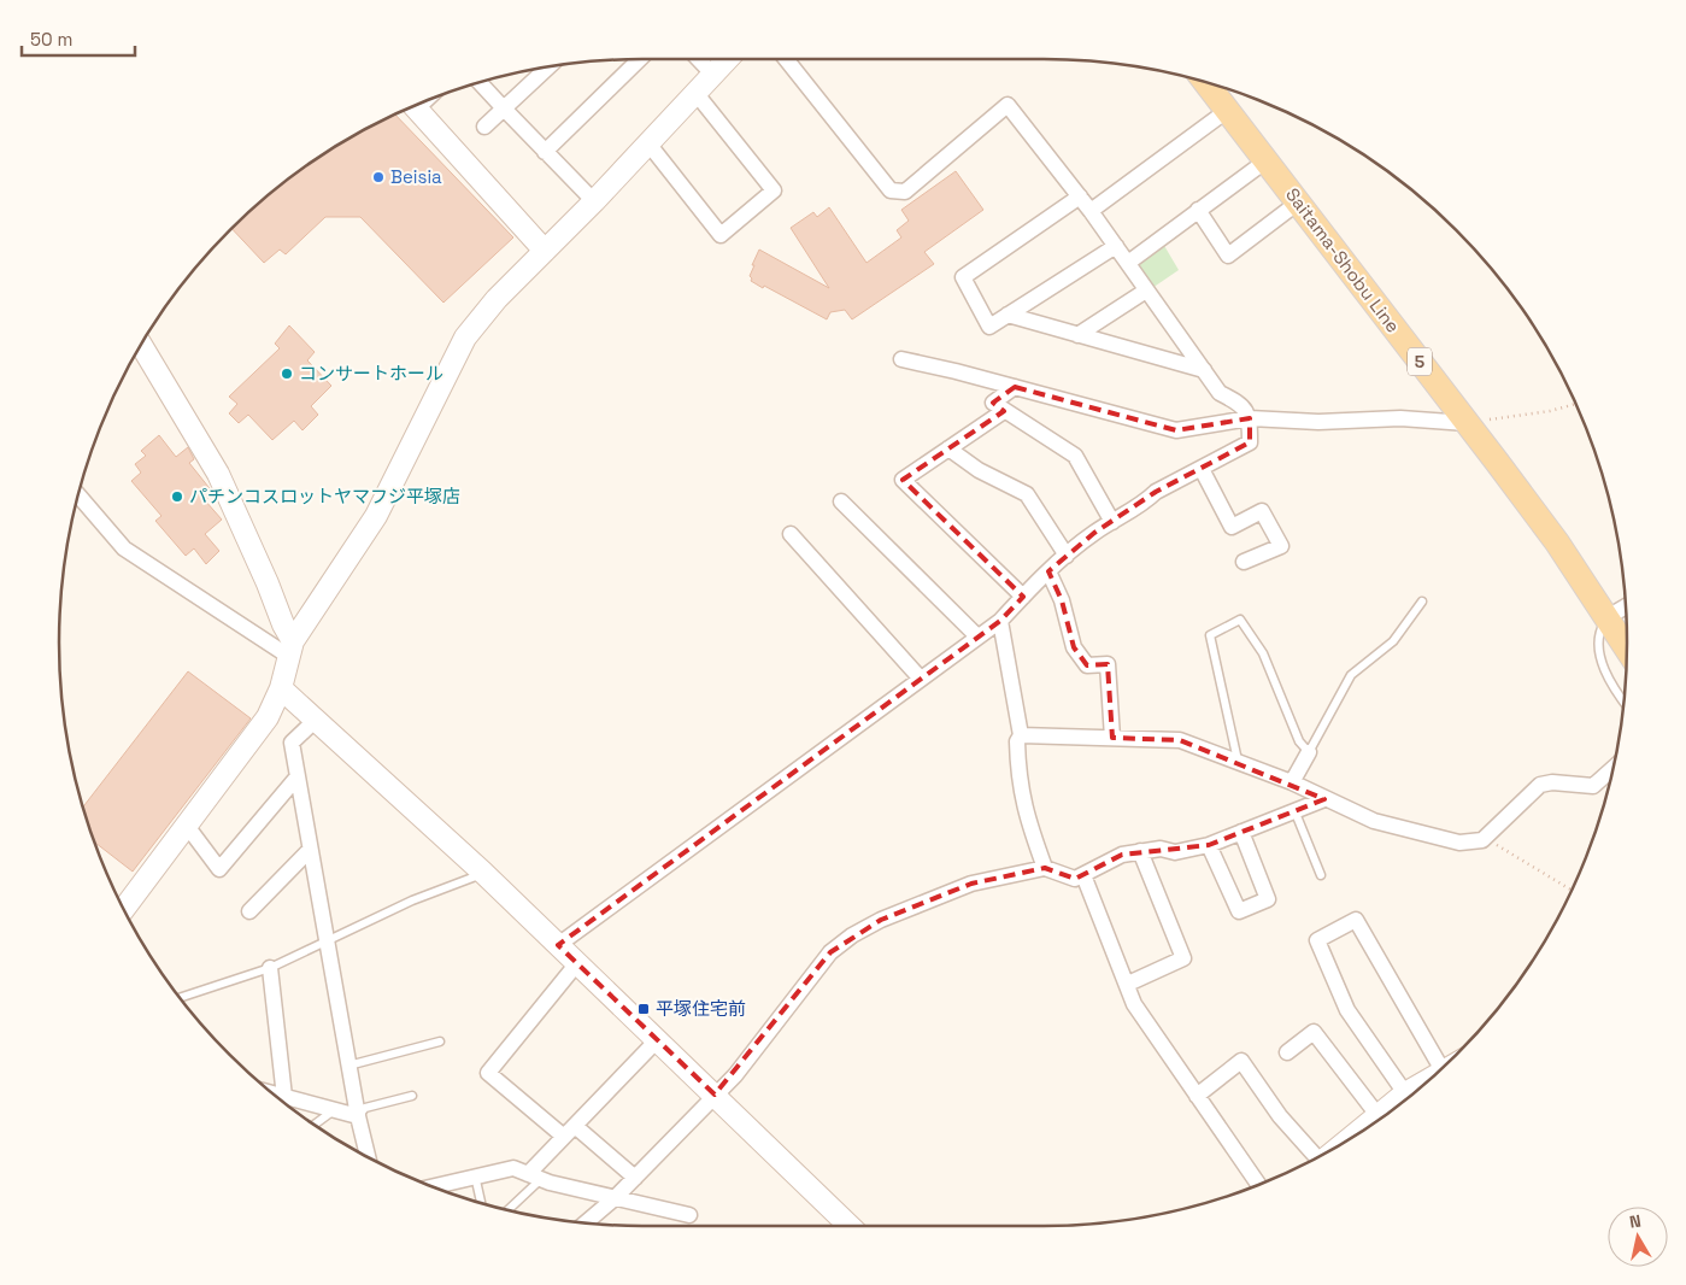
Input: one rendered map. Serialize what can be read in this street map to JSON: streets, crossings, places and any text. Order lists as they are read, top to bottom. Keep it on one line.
{"streets":{"main road":["Saitama-Shobu Line","5"]},"places":{"other":["Beisia","コンサートホール","パチンコスロットヤマフジ平塚店"],"transit":["平塚住宅前"]},"scale_bar":"50 m","north":"top"}
